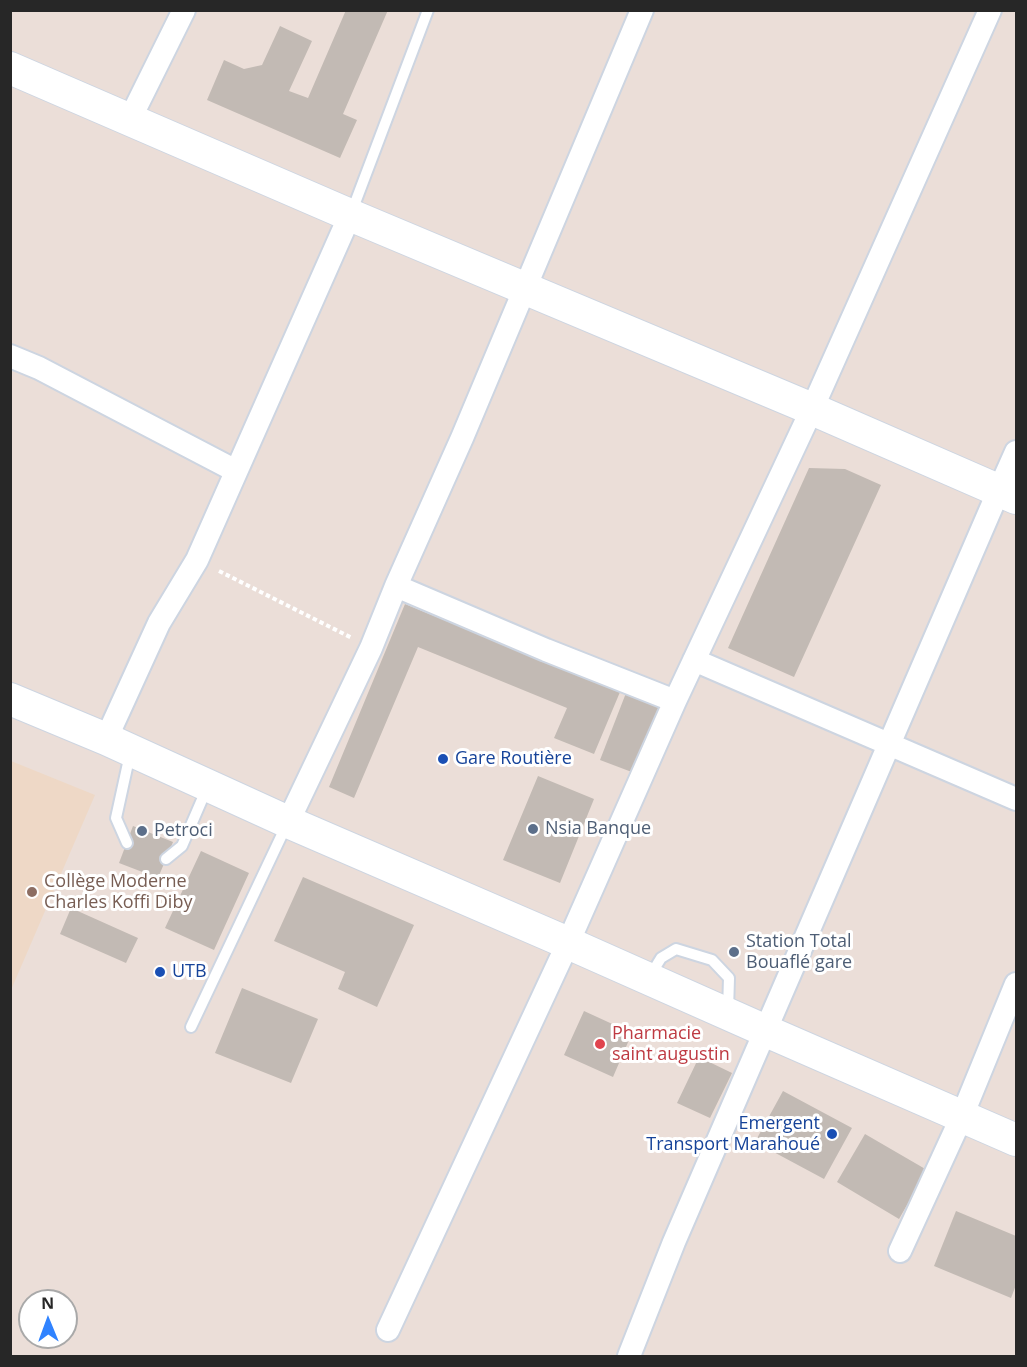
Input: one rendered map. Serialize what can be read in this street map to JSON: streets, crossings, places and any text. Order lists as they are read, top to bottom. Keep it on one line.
{"places":["Gare Routière","Nsia Banque","Petroci","Collège Moderne Charles Koffi Diby","Station Total Bouaflé gare","UTB","Pharmacie saint augustin","Emergent Transport Marahoué"],"north":"top"}
